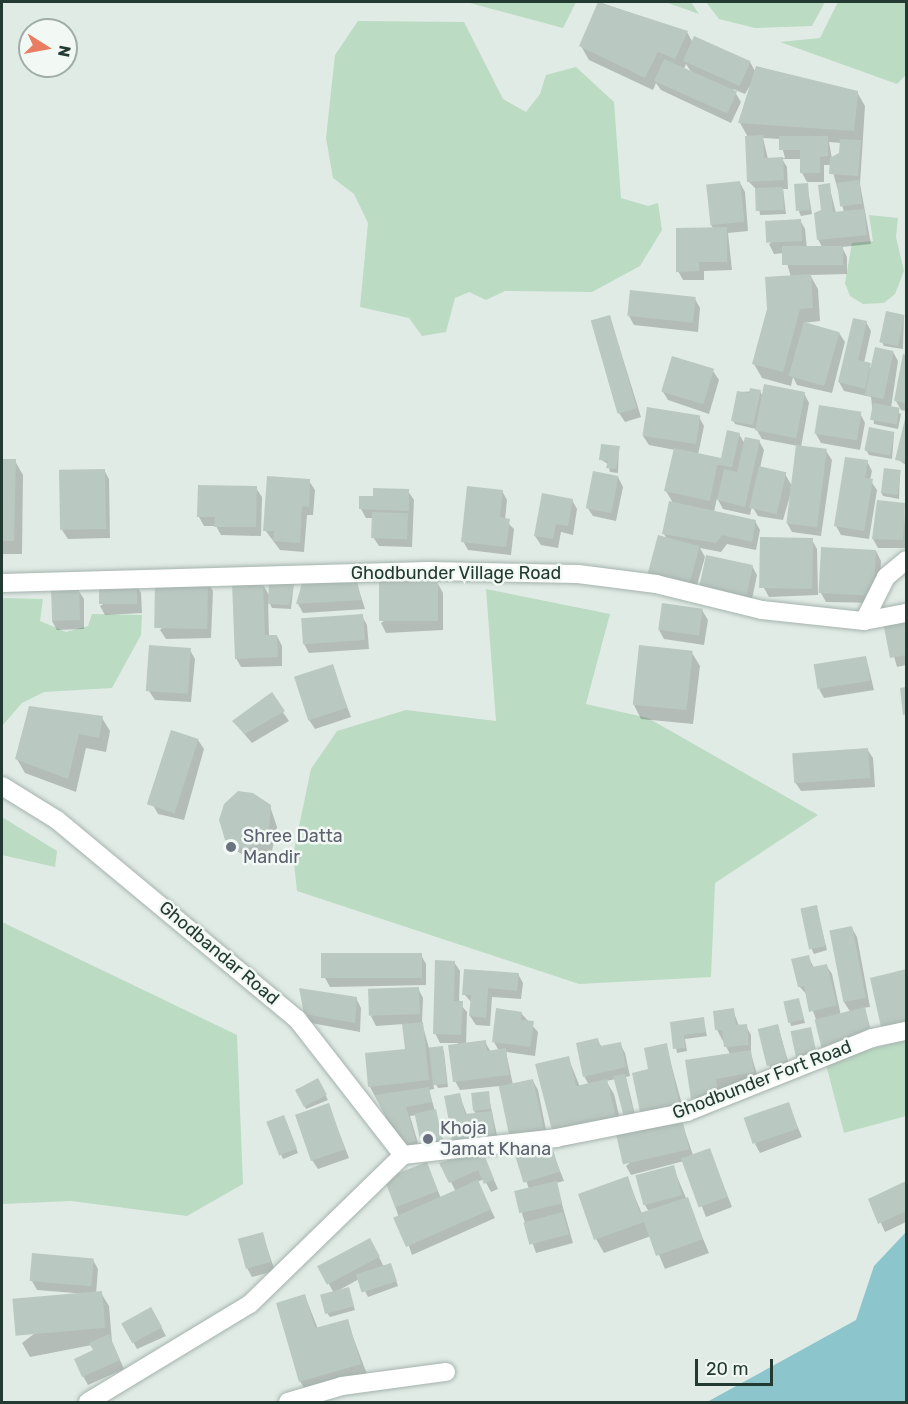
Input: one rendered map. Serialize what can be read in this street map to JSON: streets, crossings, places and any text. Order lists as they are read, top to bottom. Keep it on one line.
{"streets":{"street":["Ghodbunder Village Road","Ghodbandar Road","Ghodbunder Fort Road"]},"crossings":[["Ghodbandar Road","Ghodbunder Fort Road"]],"places":["Shree Datta Mandir","Khoja Jamat Khana"],"scale_bar":"20 m","north":"right"}
